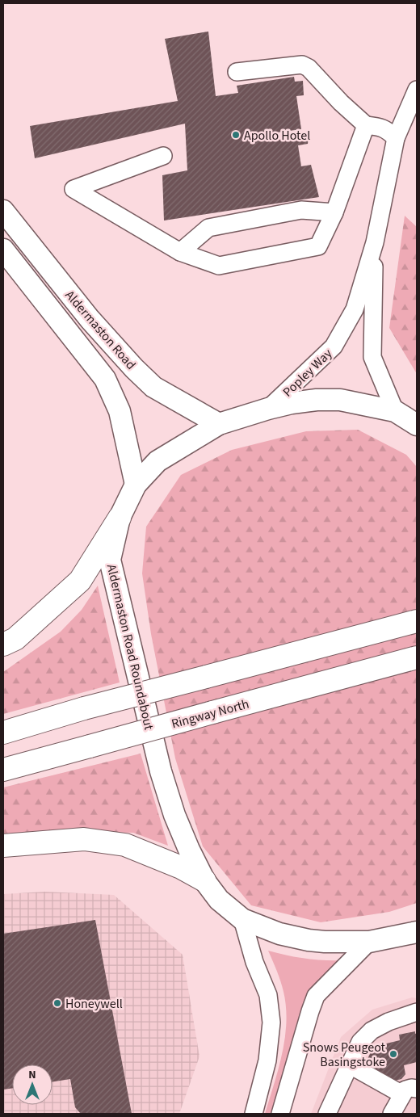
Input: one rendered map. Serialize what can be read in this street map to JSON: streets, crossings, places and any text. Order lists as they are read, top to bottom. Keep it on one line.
{"streets":{"highway":["Ringway North"],"main road":["Aldermaston Road","Aldermaston Road Roundabout"],"street":["Popley Way"]},"crossings":[["Aldermaston Road","Aldermaston Road Roundabout"],["Popley Way","Aldermaston Road Roundabout"]],"places":["Apollo Hotel","Honeywell","Snows Peugeot Basingstoke"],"north":"top"}
